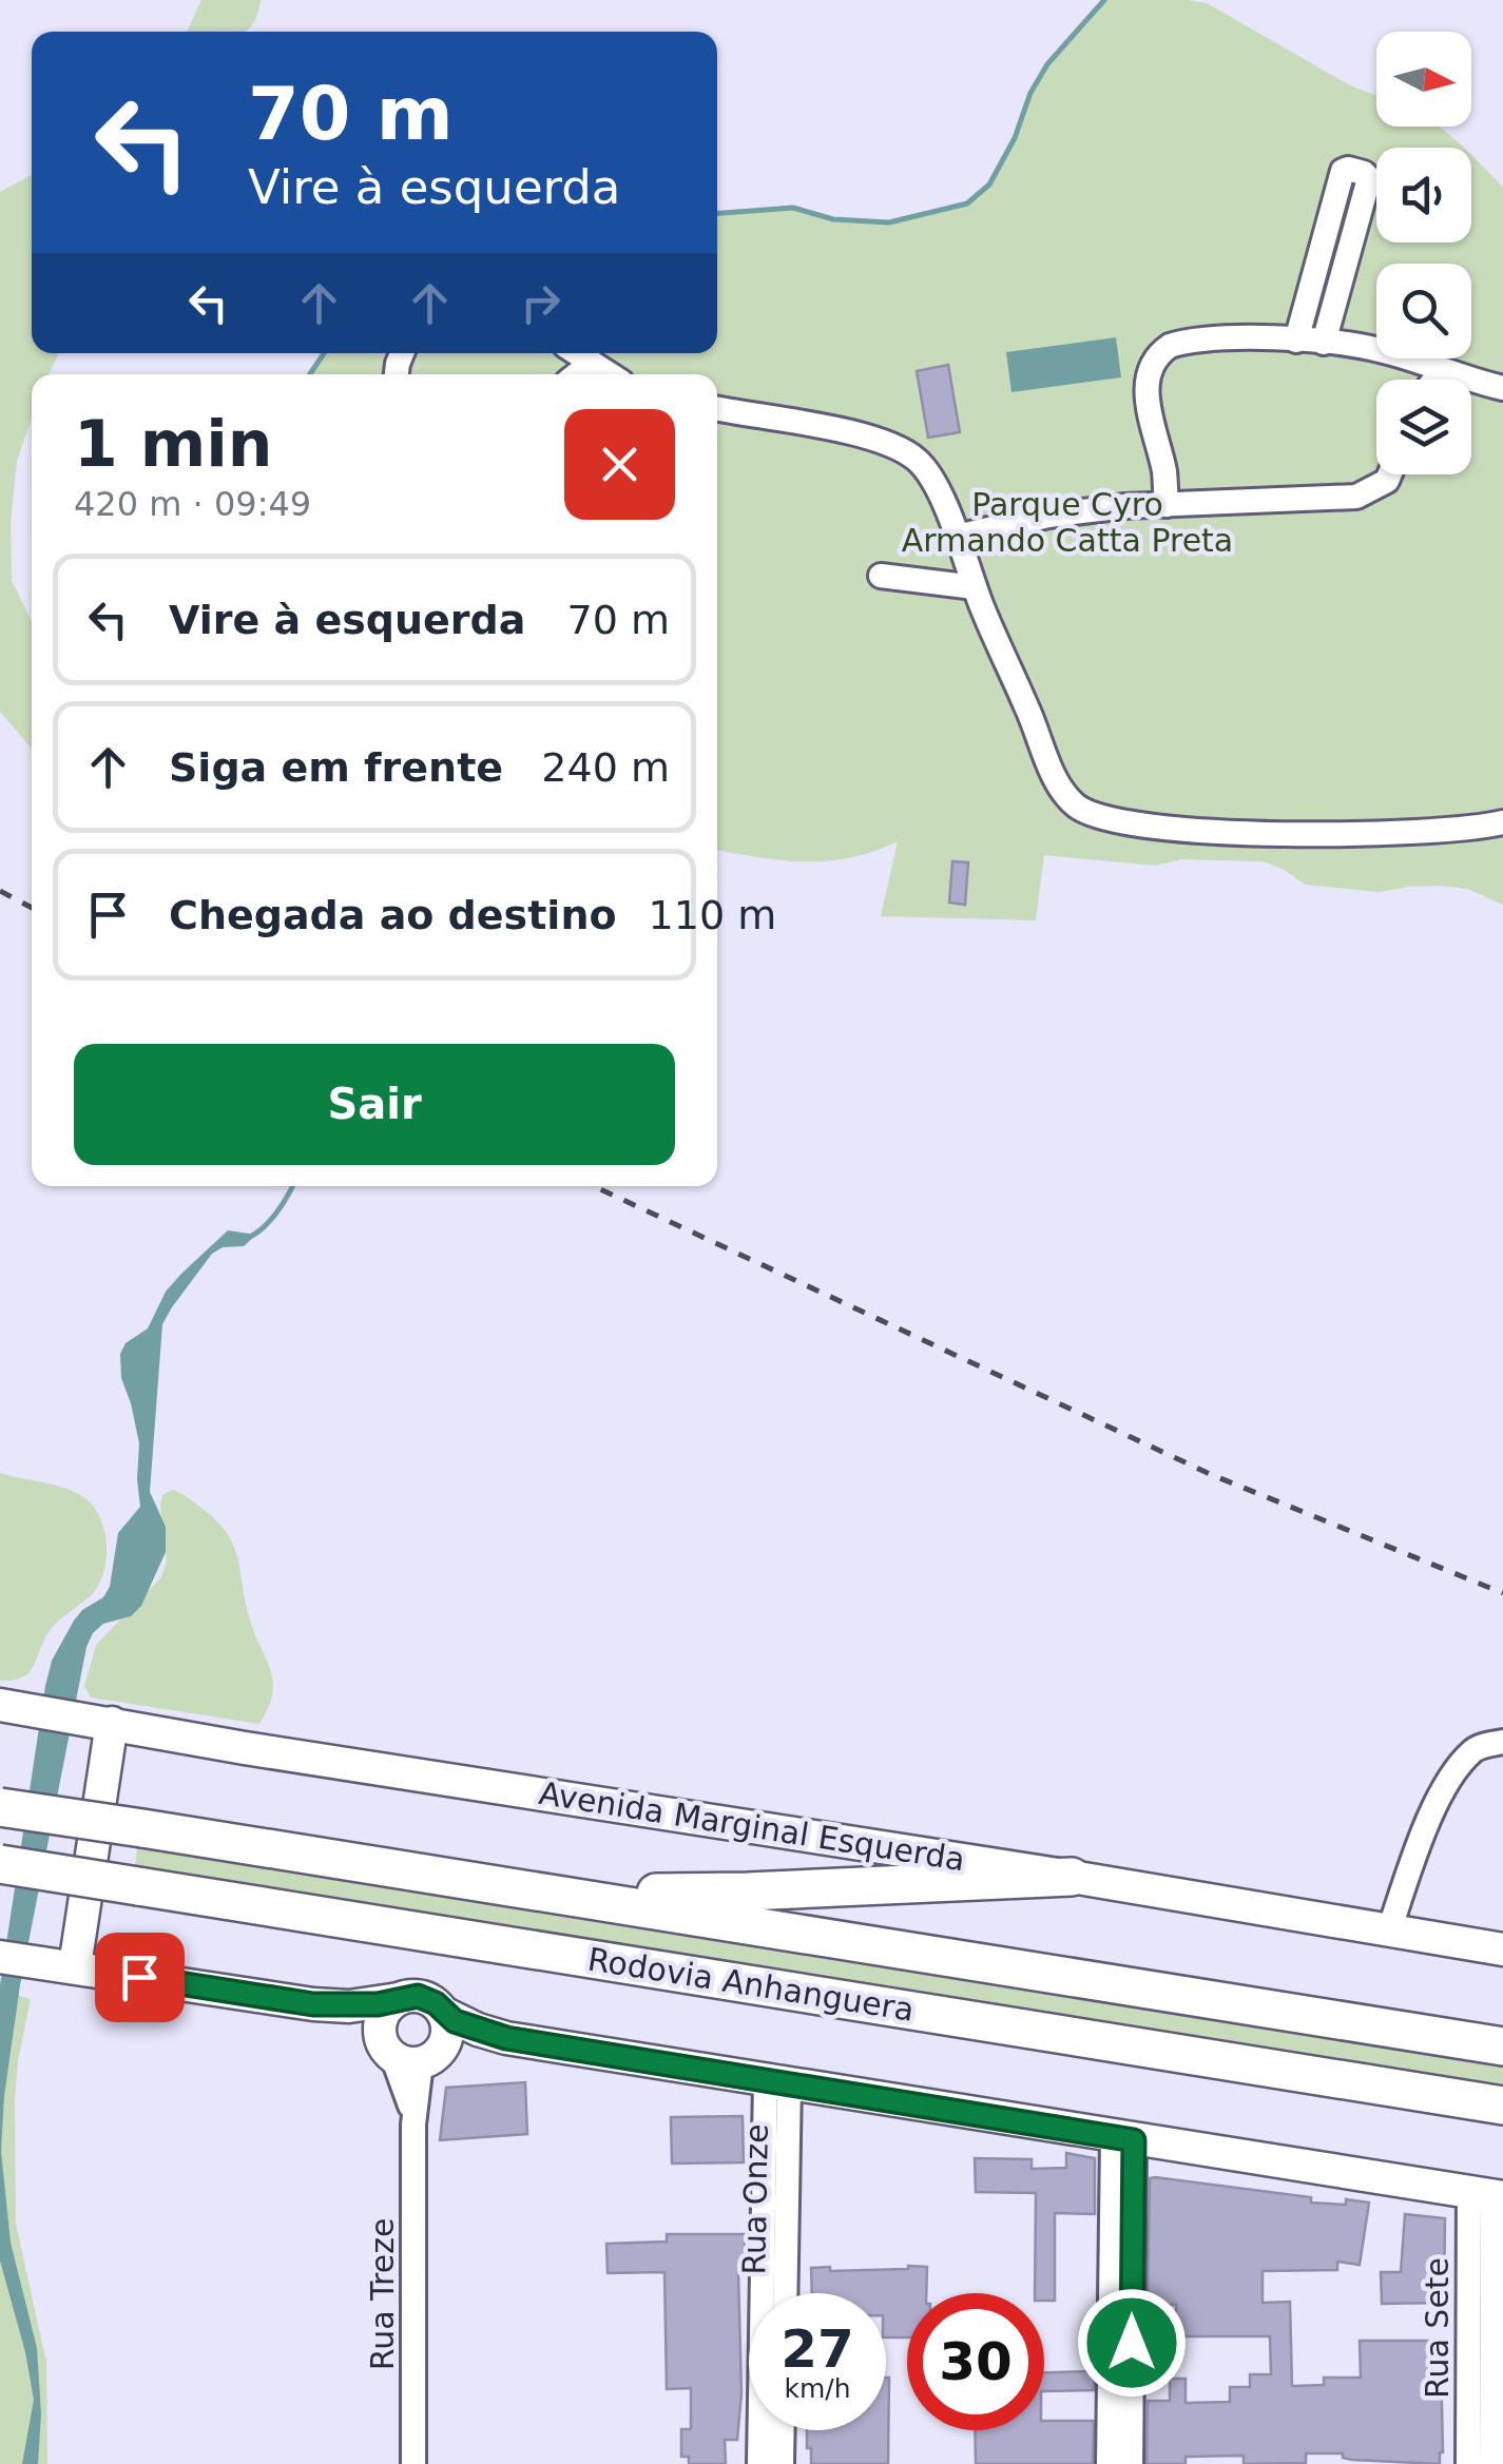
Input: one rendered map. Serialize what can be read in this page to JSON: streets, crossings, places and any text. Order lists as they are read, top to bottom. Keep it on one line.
{"streets":{"highway":["Rodovia Anhanguera"],"main road":["Avenida Marginal Esquerda"],"street":["Rua Onze","Rua Treze","Rua Sete"]},"parks":["Parque Cyro Armando Catta Preta"],"north":"right","page":{"turn":["70 m","Vire à esquerda"],"heading":["1 min","420 m · 09:49"],"list":[{"name":"Vire à esquerda","value":"70 m"},{"name":"Siga em frente","value":"240 m"},{"name":"Chegada ao destino","value":"110 m"}],"buttons":"Sair","speed":"27 km/h","limit":"30"}}
